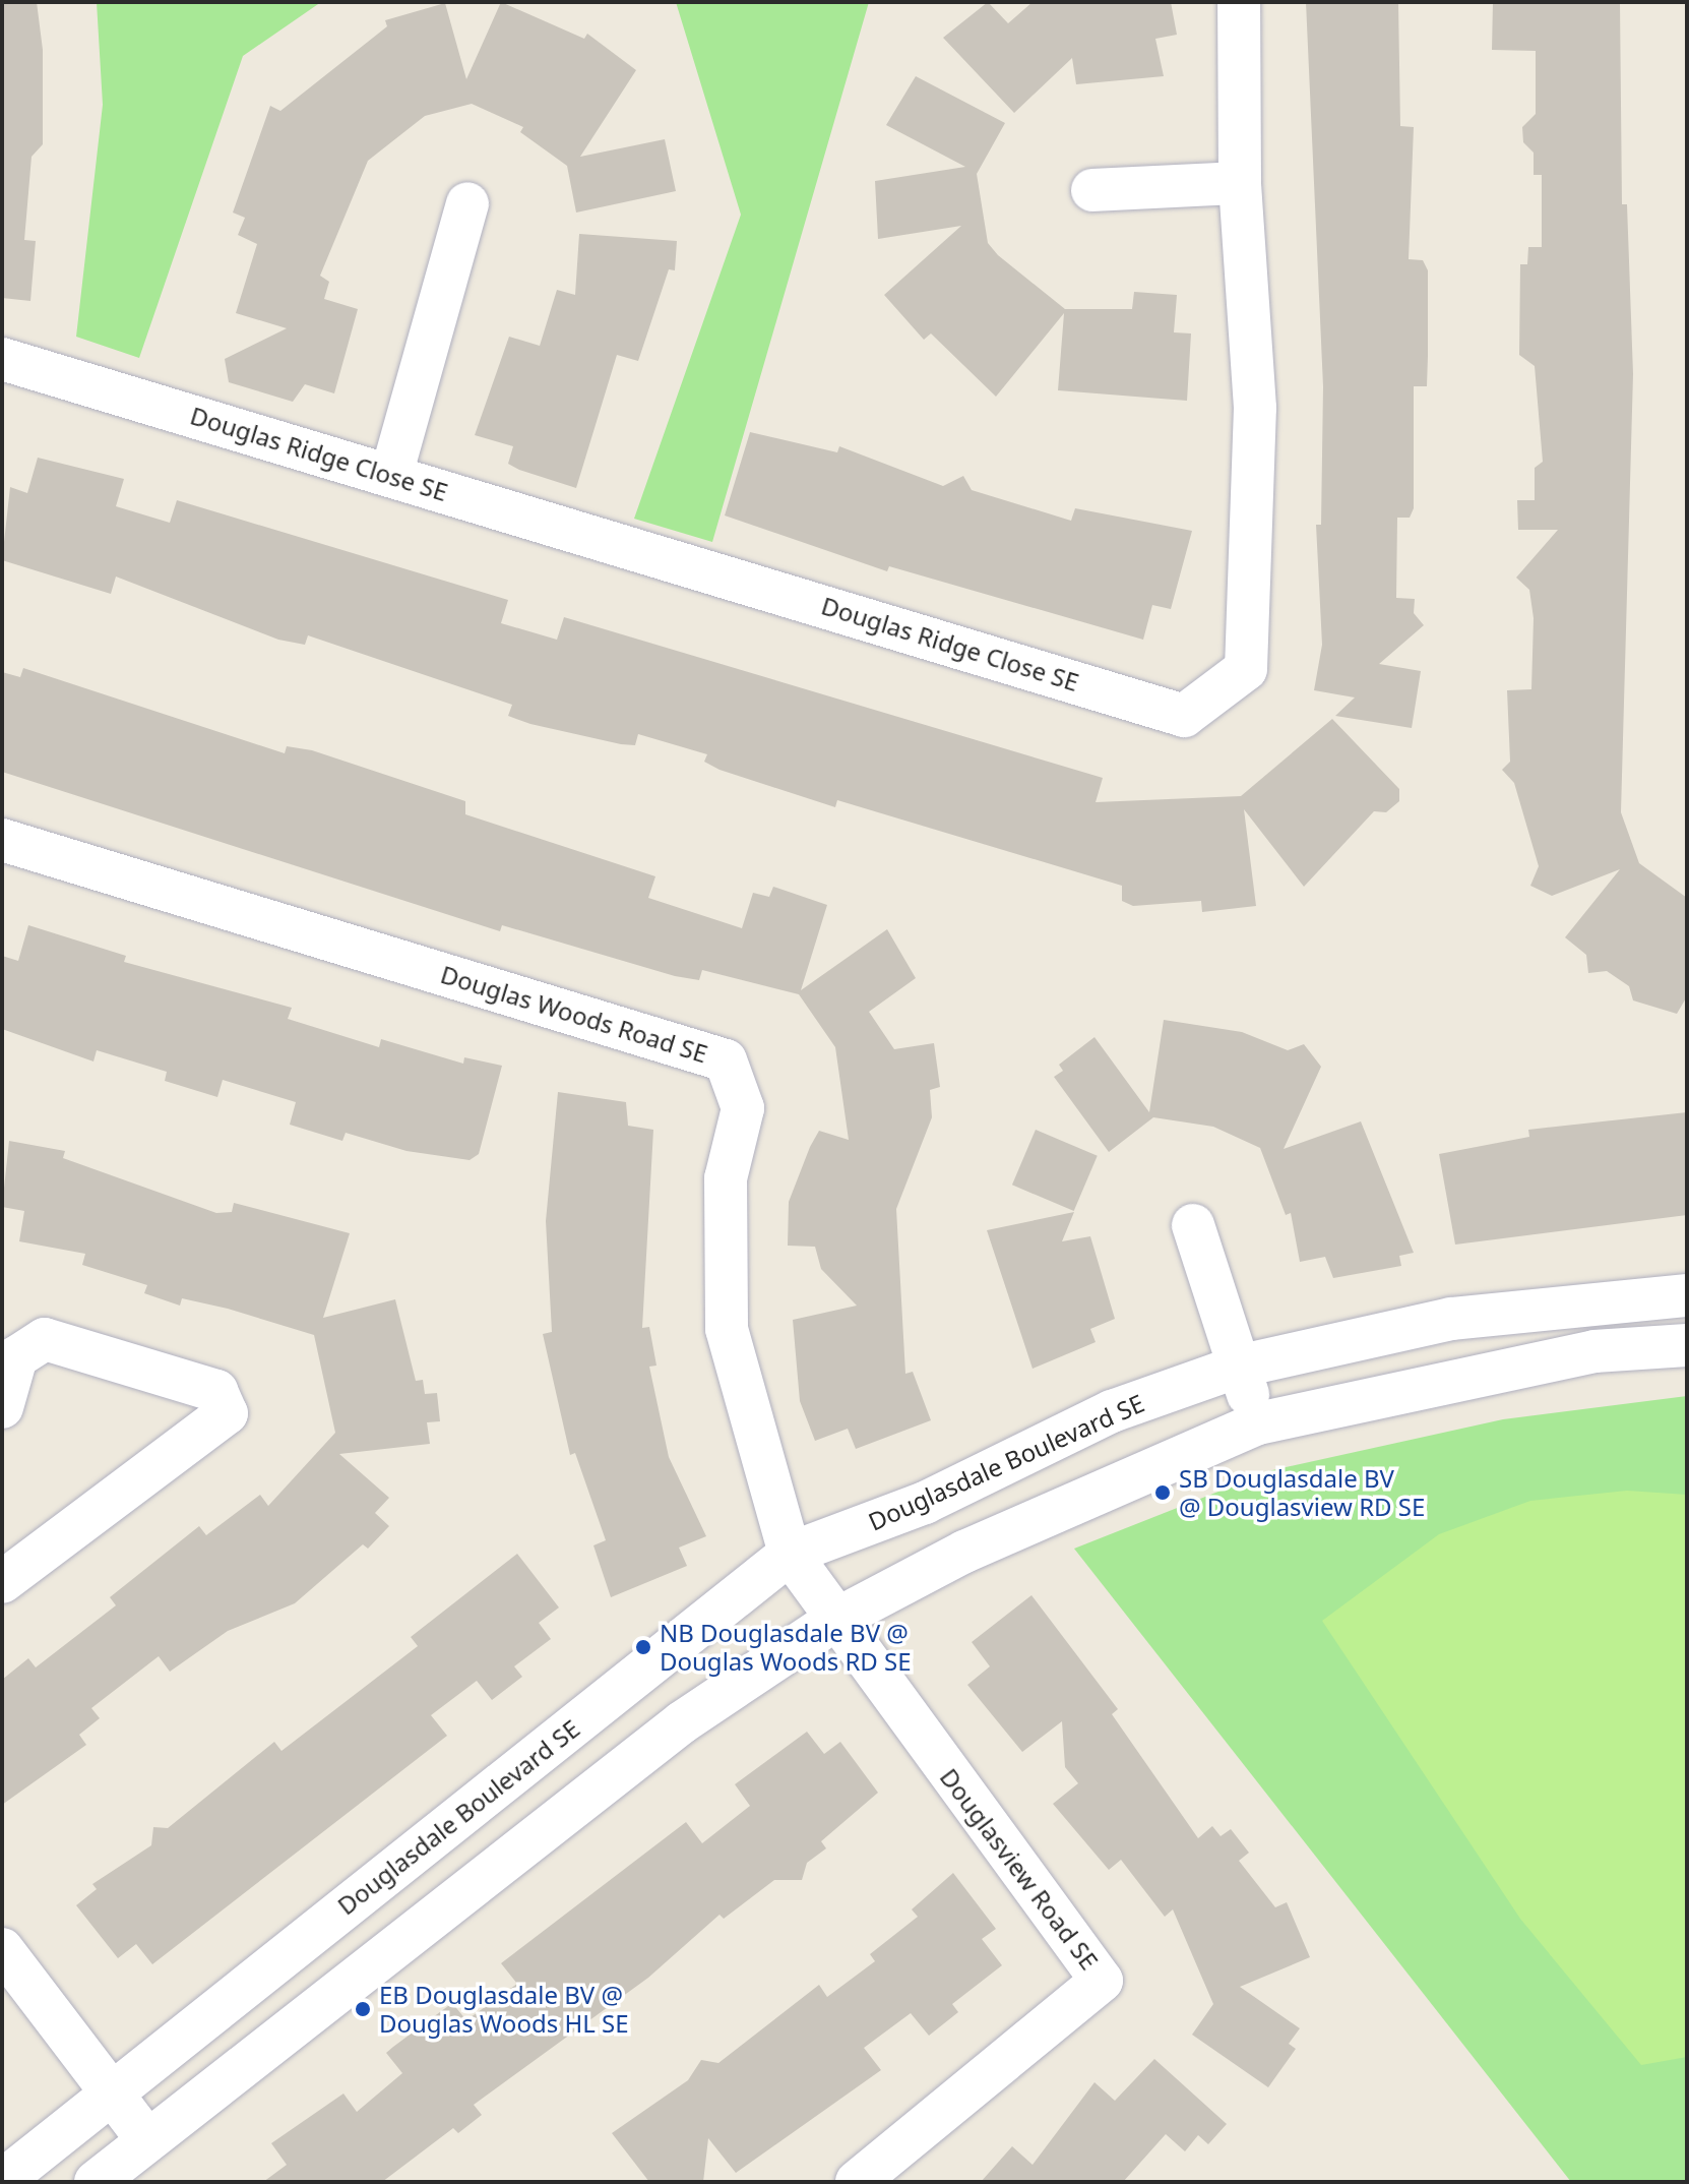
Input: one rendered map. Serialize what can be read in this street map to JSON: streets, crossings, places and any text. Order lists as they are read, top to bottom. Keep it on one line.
{"streets":{"street":["Douglas Ridge Close SE","Douglas Woods Road SE","Douglasdale Boulevard SE","Douglasview Road SE"]},"crossings":[["Douglas Woods Road SE","Douglasdale Boulevard SE"],["Douglas Woods Road SE","Douglasview Road SE"]],"places":["SB Douglasdale BV @ Douglasview RD SE","NB Douglasdale BV @ Douglas Woods RD SE","EB Douglasdale BV @ Douglas Woods HL SE"]}
